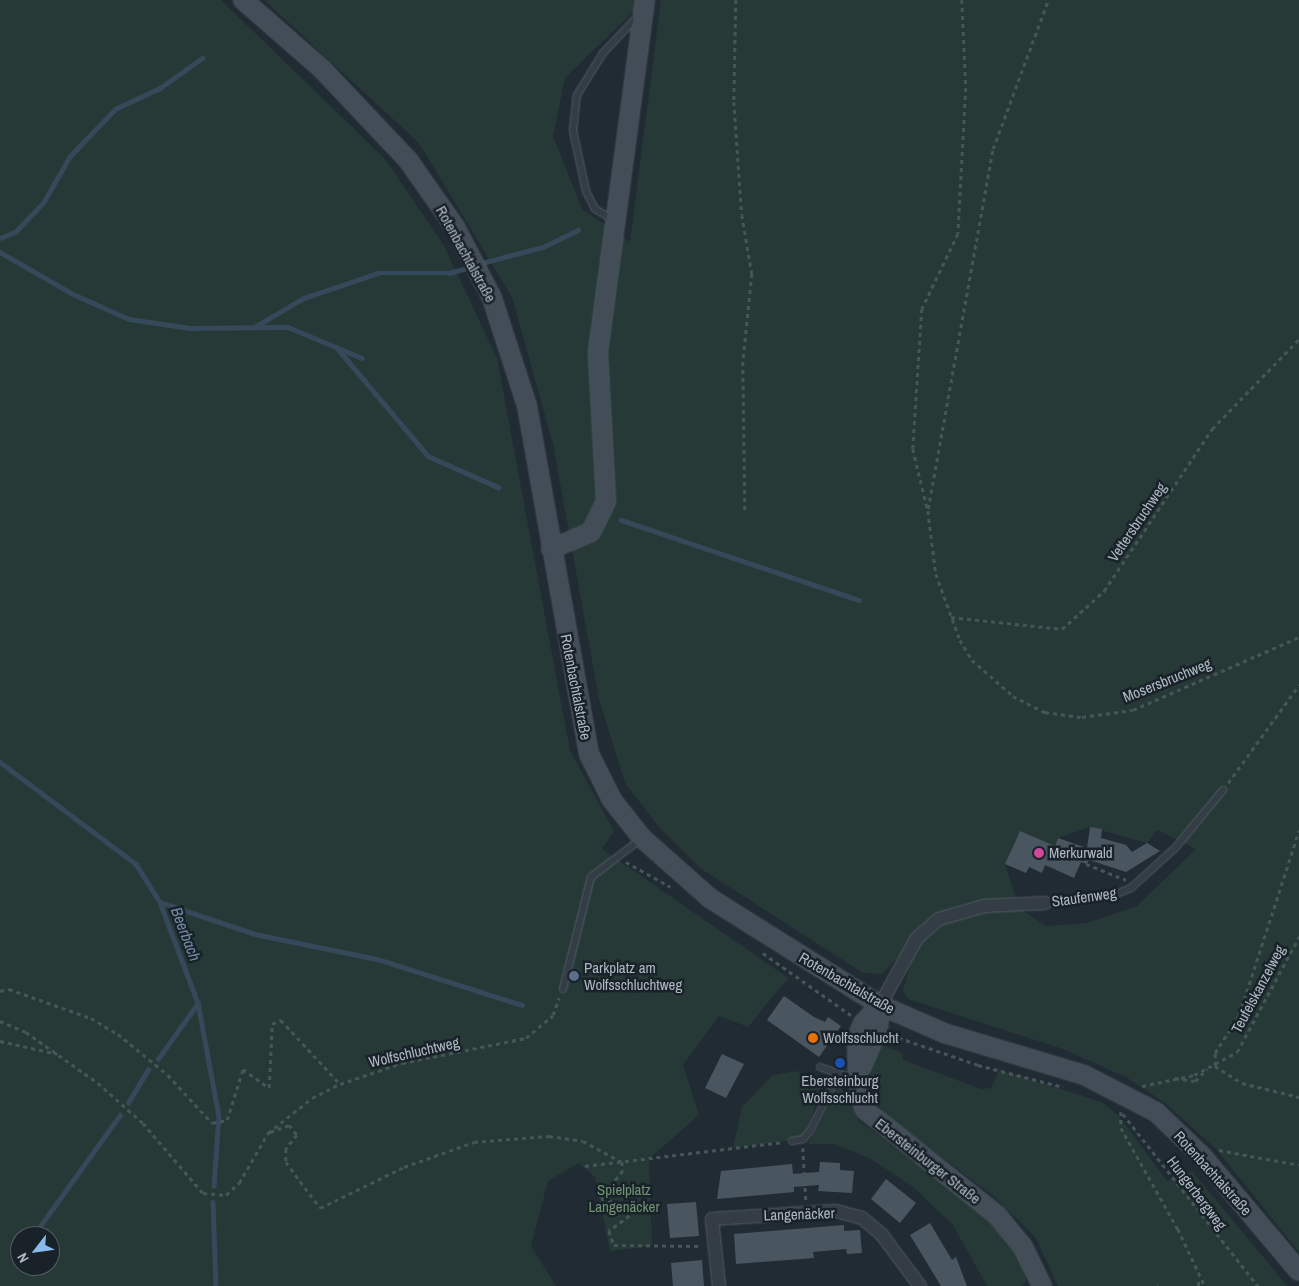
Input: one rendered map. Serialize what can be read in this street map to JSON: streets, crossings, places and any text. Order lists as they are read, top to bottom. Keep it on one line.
{"streets":{"main road":["Rotenbachtalstraße","Ebersteinburger Straße"],"street":["Staufenweg","Langenäcker"],"path":["Vettersbruchweg","Mosersbruchweg","Teufelskanzelweg","Wolfschluchtweg","Hungerbergweg"]},"crossings":[["Rotenbachtalstraße","Staufenweg"],["Rotenbachtalstraße","Teufelskanzelweg"],["Rotenbachtalstraße","Ebersteinburger Straße"],["Vettersbruchweg","Mosersbruchweg"],["Staufenweg","Ebersteinburger Straße"]],"water":["Beerbach"],"parks":["Spielplatz Langenäcker"],"places":["Merkurwald","Parkplatz am Wolfsschluchtweg","Wolfsschlucht","Ebersteinburg Wolfsschlucht"],"north":"bottom left"}
